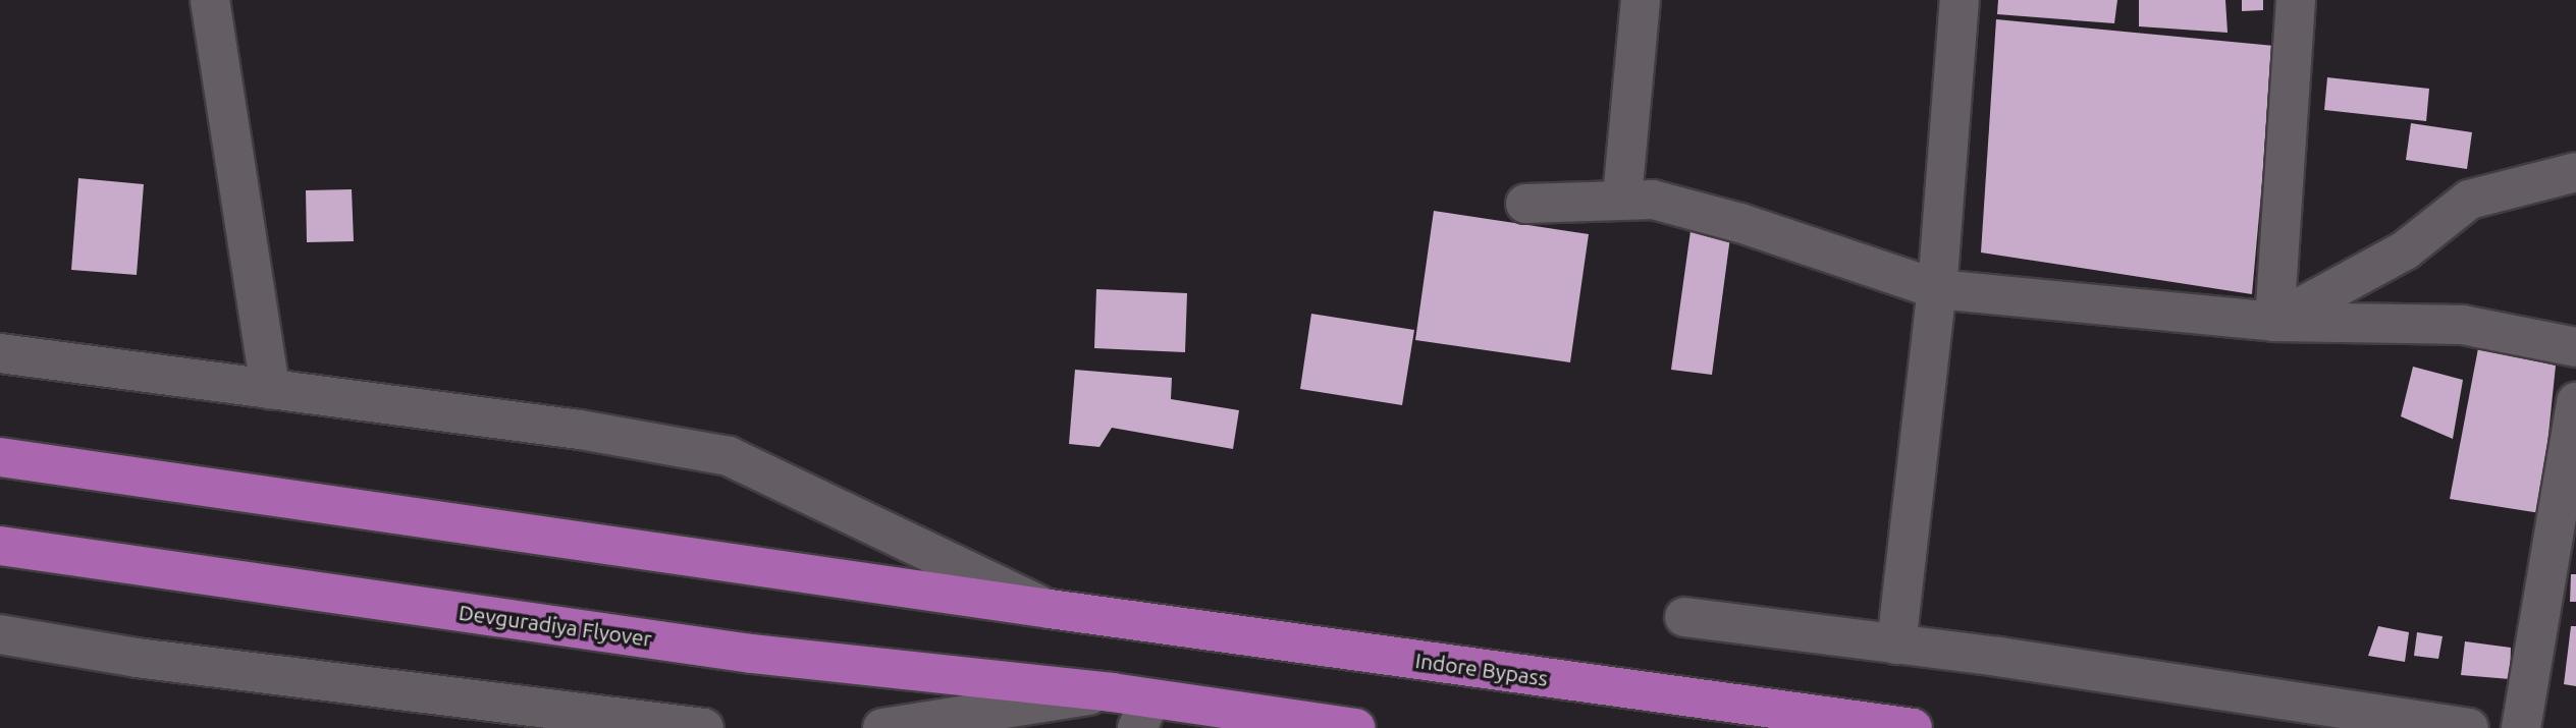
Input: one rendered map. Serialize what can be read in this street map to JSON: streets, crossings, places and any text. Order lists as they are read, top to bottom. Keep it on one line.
{"streets":{"highway":["Devguradiya Flyover","Indore Bypass"]}}
